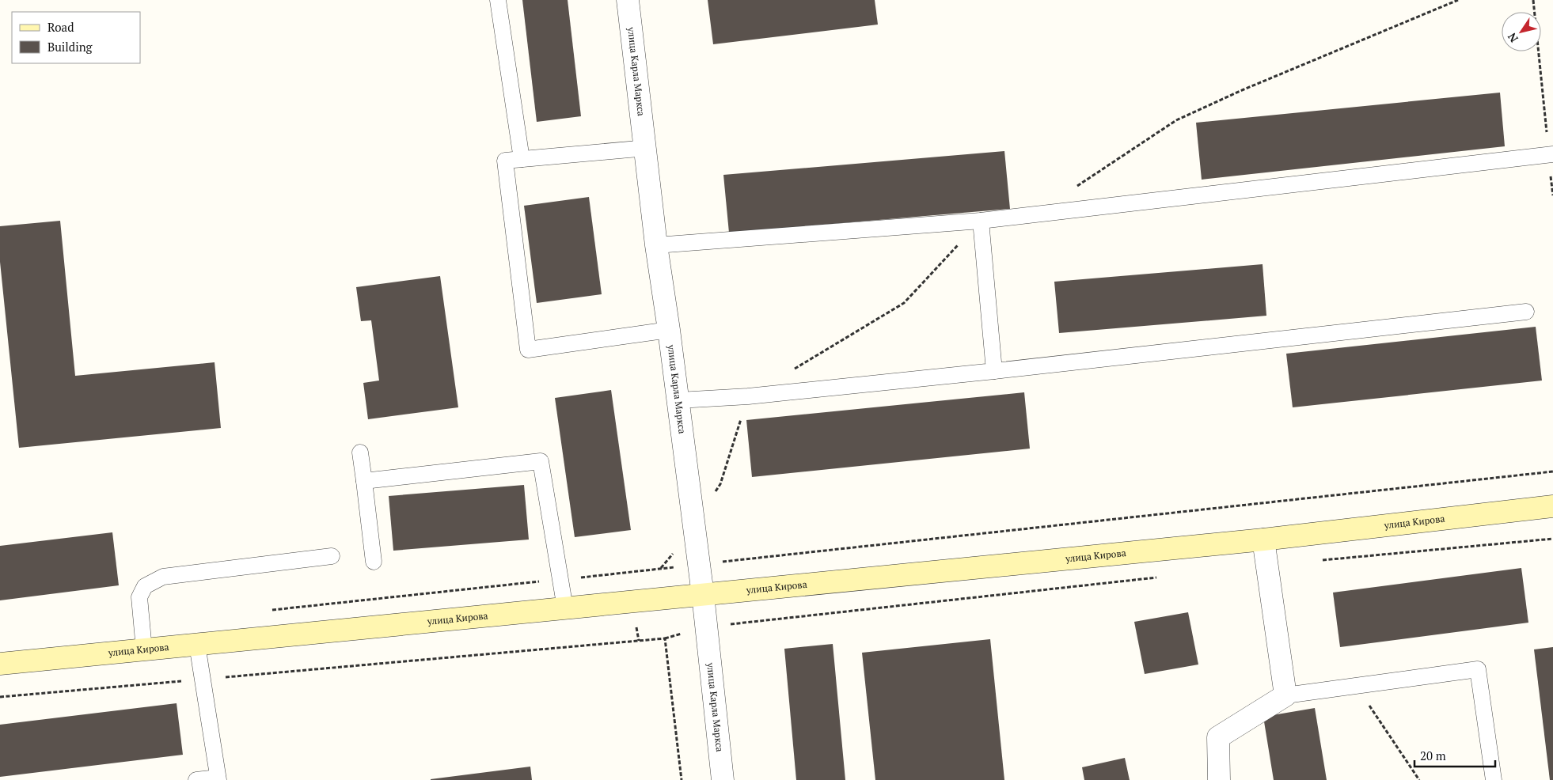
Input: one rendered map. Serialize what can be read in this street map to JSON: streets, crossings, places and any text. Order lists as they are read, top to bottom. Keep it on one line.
{"streets":{"street":["улица Карла Маркса","улица Кирова"]},"crossings":[["улица Карла Маркса","улица Кирова"]],"legend":["Road","Building"],"scale_bar":"20 m","north":"bottom left"}
